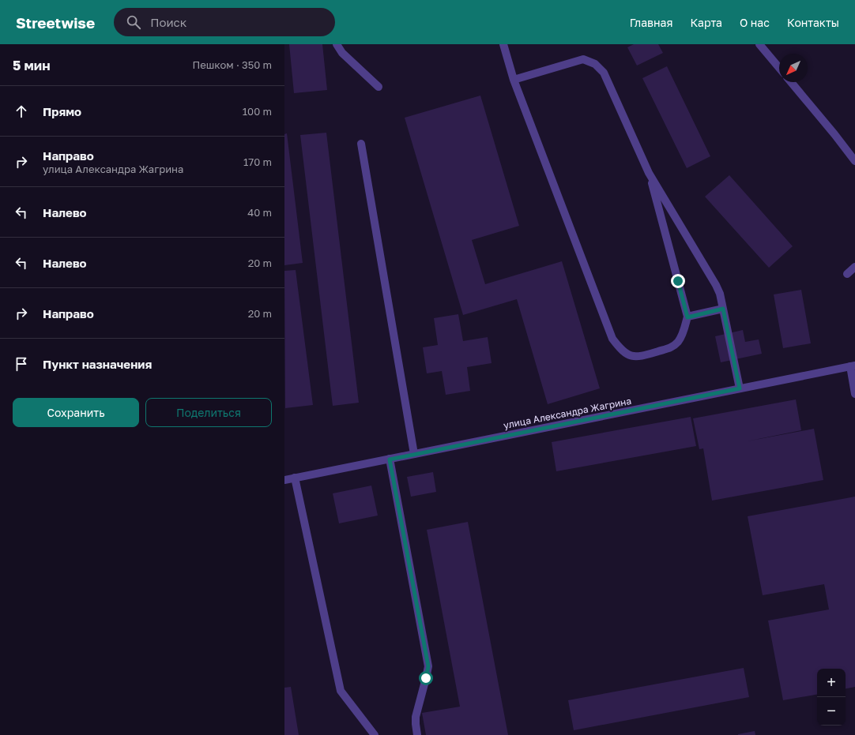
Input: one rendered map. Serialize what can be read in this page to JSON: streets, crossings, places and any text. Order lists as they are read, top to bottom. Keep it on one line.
{"streets":{"street":["улица Александра Жагрина"]},"north":"bottom left","page":{"header":"Streetwise","search":"Поиск","nav":["Главная","Карта","О нас","Контакты"],"heading":["5 мин","Пешком · 350 m"],"list":[["Прямо","100 m"],["Направо","улица Александра Жагрина","170 m"],["Налево","40 m"],["Налево","20 m"],["Направо","20 m"],"Пункт назначения"],"buttons":["Сохранить","Поделиться"],"map_buttons":["+","−"]}}
